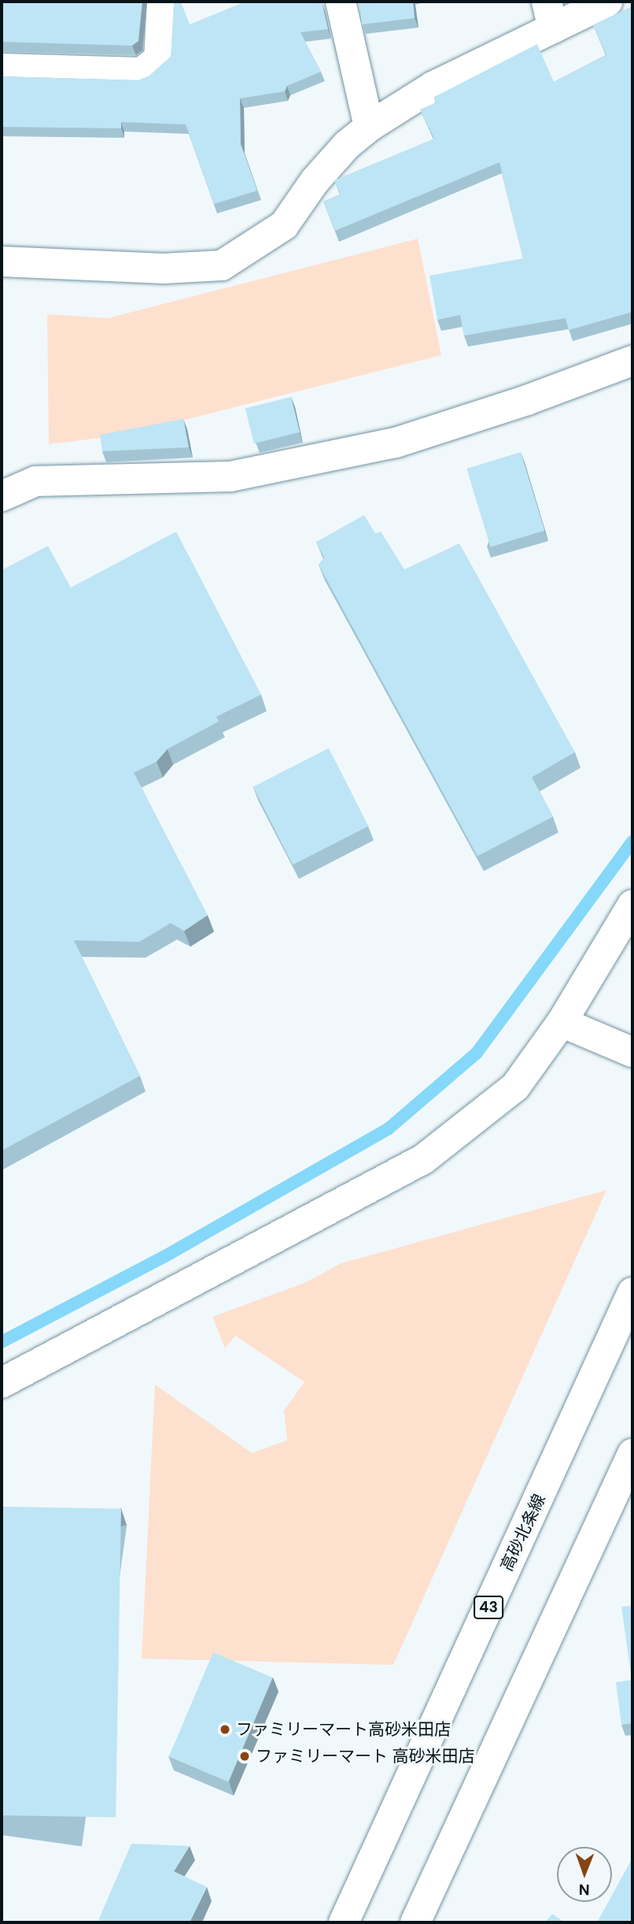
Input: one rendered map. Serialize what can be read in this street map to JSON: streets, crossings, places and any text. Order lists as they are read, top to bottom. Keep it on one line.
{"streets":{"street":["高砂北条線","43"]},"places":["ファミリーマート高砂米田店","ファミリーマート 高砂米田店"],"north":"bottom"}
